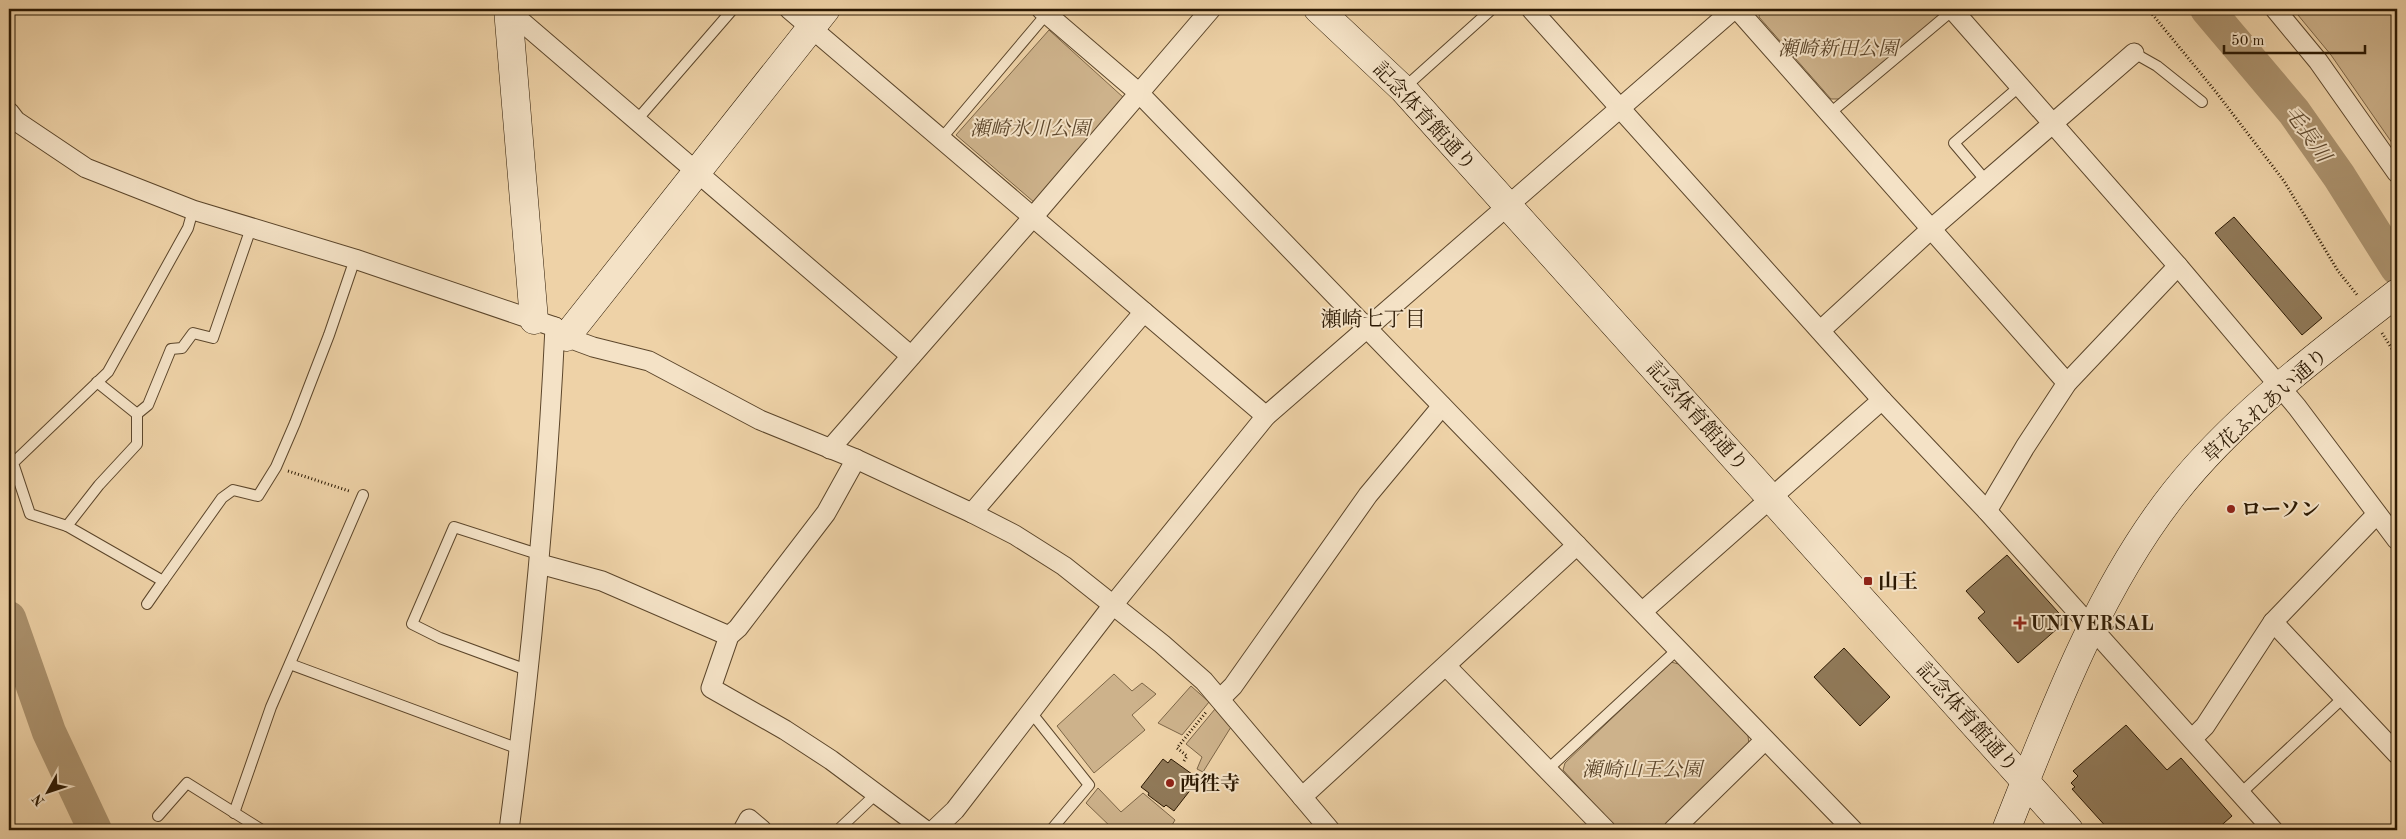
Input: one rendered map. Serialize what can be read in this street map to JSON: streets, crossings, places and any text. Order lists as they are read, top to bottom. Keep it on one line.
{"streets":{"street":["記念体育館通り","草花ふれあい通り"]},"crossings":[["記念体育館通り","草花ふれあい通り"]],"districts":["瀬崎七丁目"],"water":["毛長川"],"parks":["瀬崎新田公園","瀬崎氷川公園","瀬崎山王公園"],"places":{"other":["ローソン","西徃寺"],"transit":["山王"],"health":["UNIVERSAL"]},"scale_bar":"50 m","north":"bottom left"}
